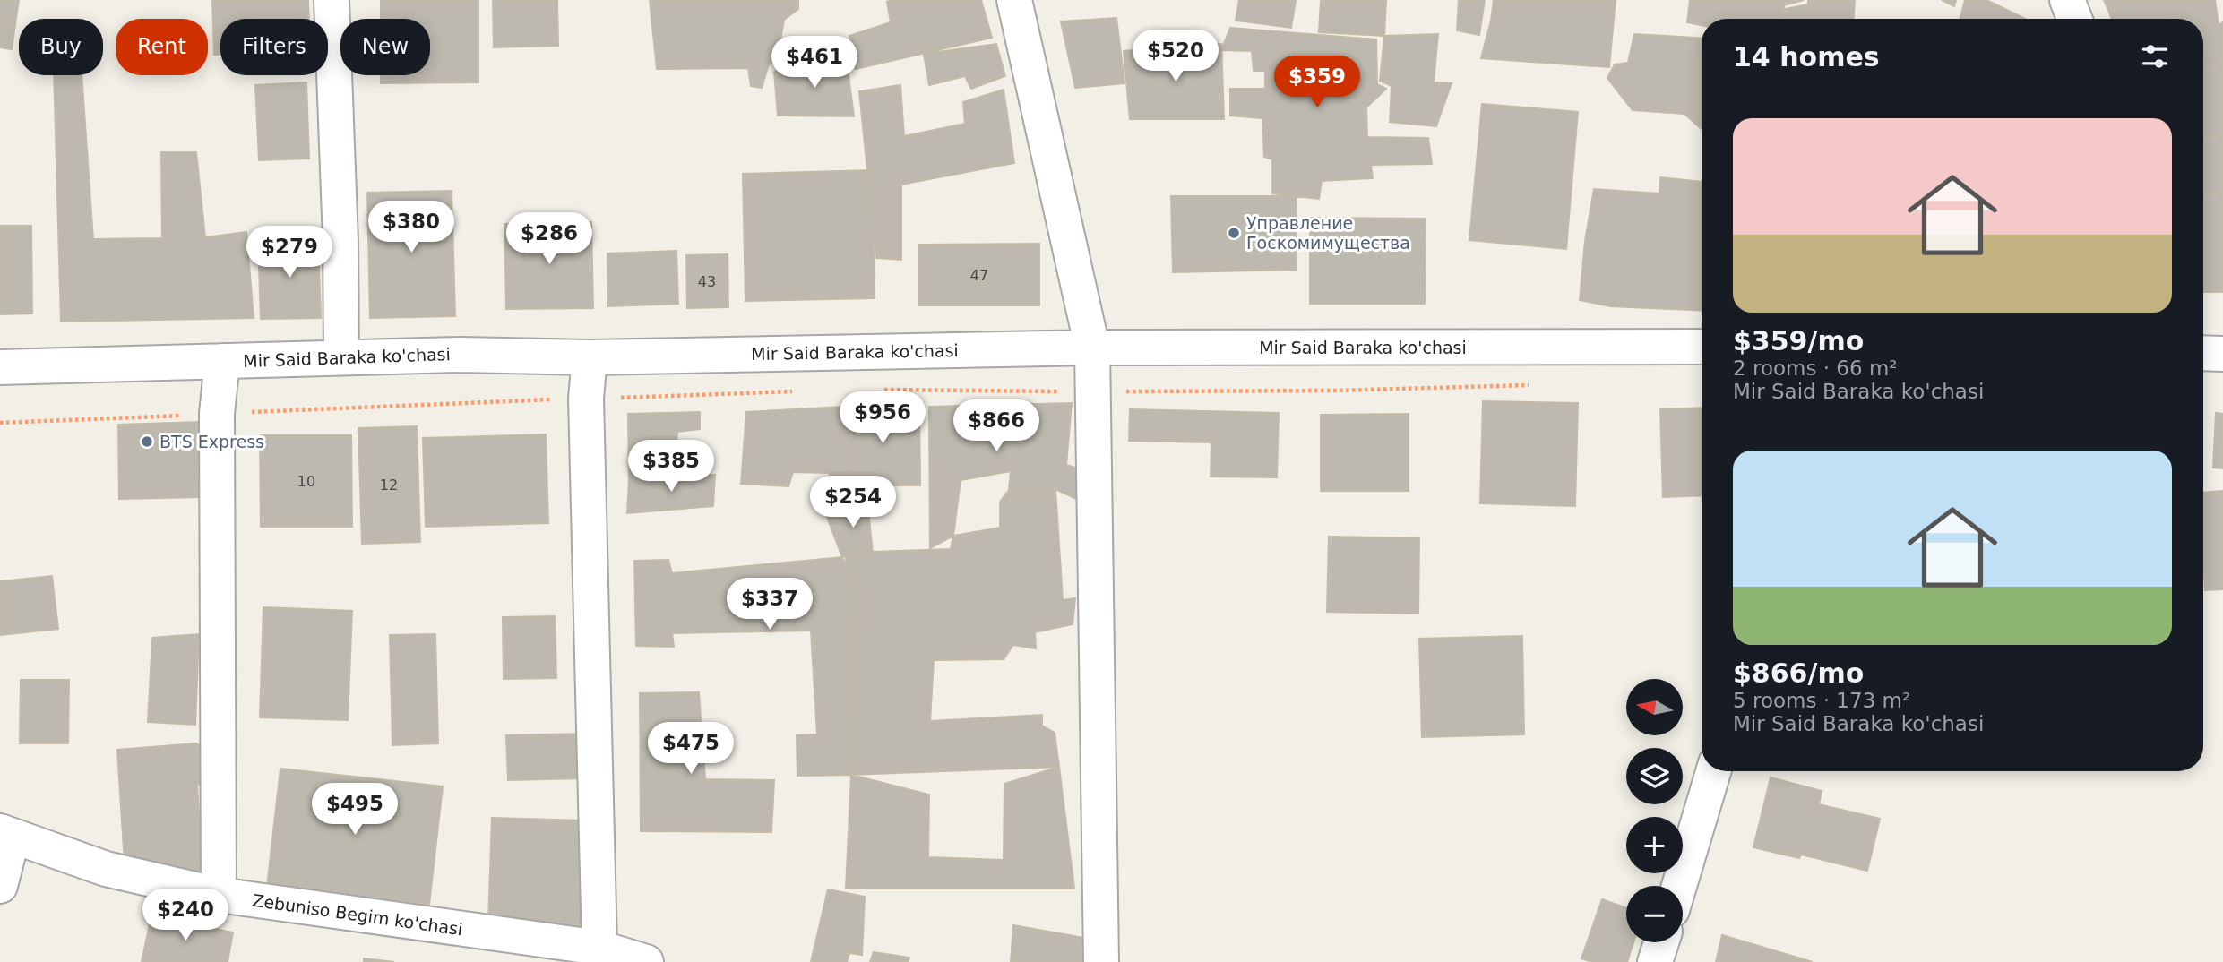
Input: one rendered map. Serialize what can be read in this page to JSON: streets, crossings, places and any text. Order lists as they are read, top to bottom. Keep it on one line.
{"streets":{"street":["Mir Said Baraka ko'chasi","Zebuniso Begim ko'chasi"]},"places":["Управление Госкомимущества","BTS Express"],"house_numbers":["47","43","10","12"],"north":"left","page":{"chip":["Buy","Rent","Filters","New"],"heading":"14 homes","price":["$520","$461","$359","$380","$286","$279","$956","$866","$385","$254","$337","$475","$495","$240"],"list":[{"name":"$359/mo","note":"2 rooms · 66 m² · Mir Said Baraka ko'chasi"},{"name":"$866/mo","note":"5 rooms · 173 m² · Mir Said Baraka ko'chasi"}],"map_buttons":["+","−"]}}
